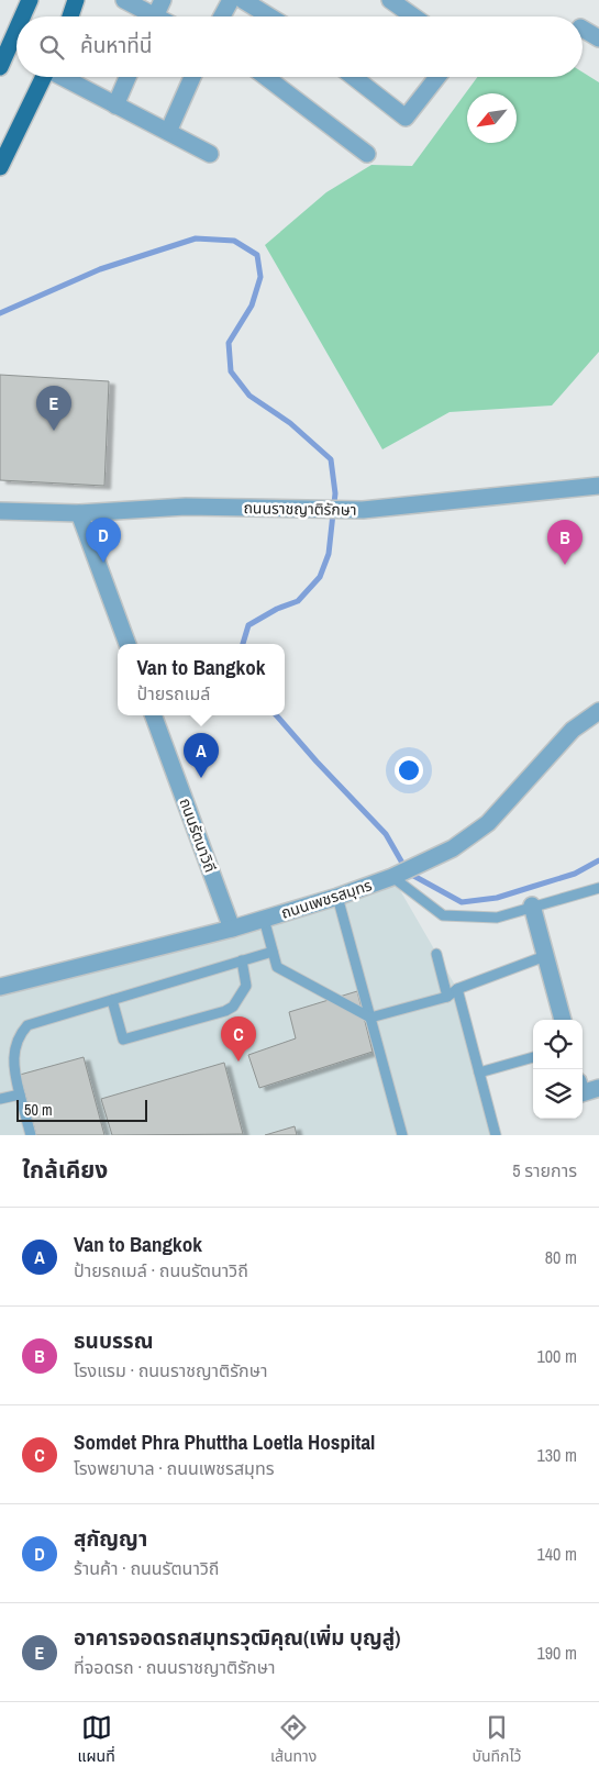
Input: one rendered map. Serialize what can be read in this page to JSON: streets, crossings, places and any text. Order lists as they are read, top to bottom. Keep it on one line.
{"streets":{"street":["ถนนราชญาติรักษา","ถนนรัตนาวิถี","ถนนเพชรสมุทร"]},"crossings":[["ถนนรัตนาวิถี","ถนนเพชรสมุทร"]],"scale_bar":"50 m","north":"bottom left","page":{"search":"ค้นหาที่นี่","pins":["E","D","B","A","C"],"popup":["Van to Bangkok","ป้ายรถเมล์"],"scale":"50 m","heading":["ใกล้เคียง","5 รายการ"],"list":[{"mark":"A","name":"Van to Bangkok","note":"ป้ายรถเมล์ · ถนนรัตนาวิถี","value":"80 m"},{"mark":"B","name":"ธนบรรณ","note":"โรงแรม · ถนนราชญาติรักษา","value":"100 m"},{"mark":"C","name":"Somdet Phra Phuttha Loetla Hospital","note":"โรงพยาบาล · ถนนเพชรสมุทร","value":"130 m"},{"mark":"D","name":"สุกัญญา","note":"ร้านค้า · ถนนรัตนาวิถี","value":"140 m"},{"mark":"E","name":"อาคารจอดรถสมุทรวุฒิคุณ(เพิ่ม บุญสู่)","note":"ที่จอดรถ · ถนนราชญาติรักษา","value":"190 m"}],"nav":["แผนที่","เส้นทาง","บันทึกไว้"]}}
